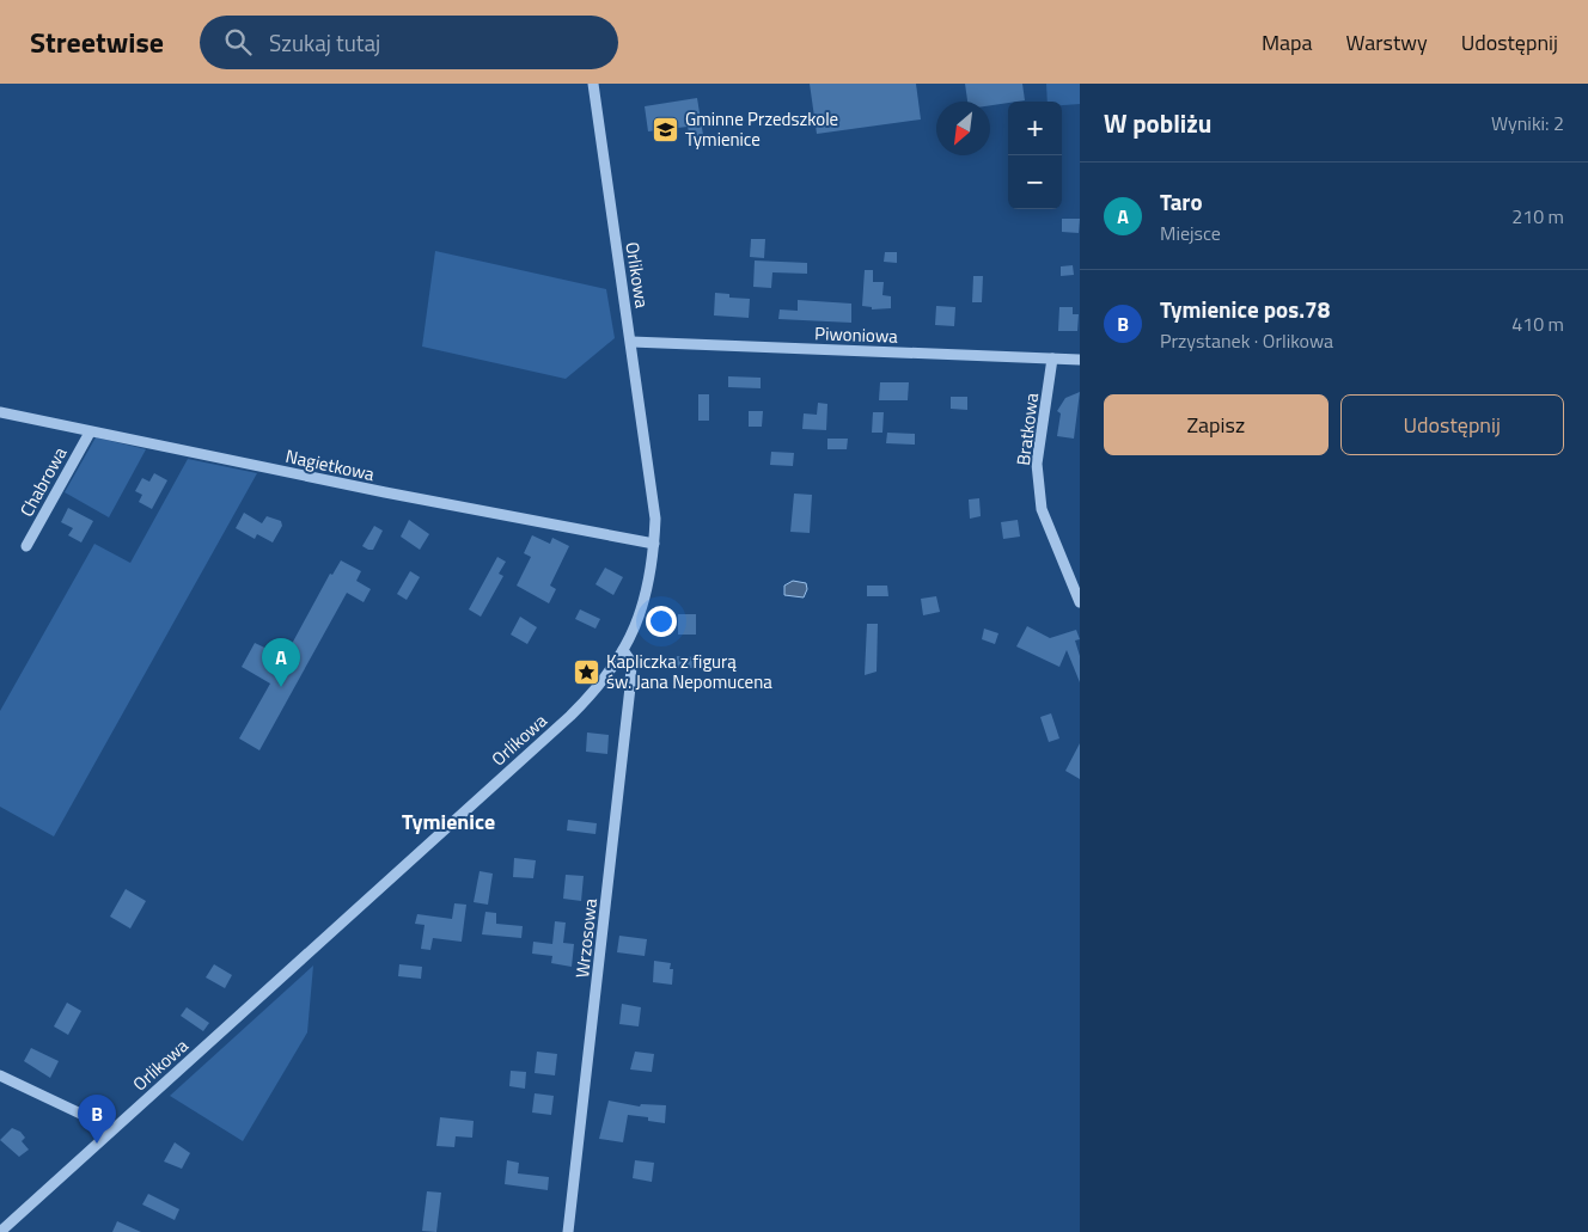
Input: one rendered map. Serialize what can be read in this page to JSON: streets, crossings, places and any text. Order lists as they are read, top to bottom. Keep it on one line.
{"streets":{"street":["Orlikowa","Piwoniowa","Bratkowa","Nagietkowa","Chabrowa","Wrzosowa"]},"crossings":[["Orlikowa","Piwoniowa"],["Orlikowa","Nagietkowa"],["Orlikowa","Wrzosowa"],["Piwoniowa","Bratkowa"],["Nagietkowa","Chabrowa"]],"districts":["Tymienice"],"places":{"school or university":["Gminne Przedszkole Tymienice"],"place":["Kapliczka z figurą św. Jana Nepomucena"]},"north":"bottom left","page":{"header":"Streetwise","search":"Szukaj tutaj","nav":["Mapa","Warstwy","Udostępnij"],"heading":["W pobliżu","Wyniki: 2"],"map_buttons":["+","−"],"list":[{"mark":"A","name":"Taro","note":"Miejsce","value":"210 m"},{"mark":"B","name":"Tymienice pos.78","note":"Przystanek · Orlikowa","value":"410 m"}],"buttons":["Zapisz","Udostępnij"],"pins":["A","B"]}}
